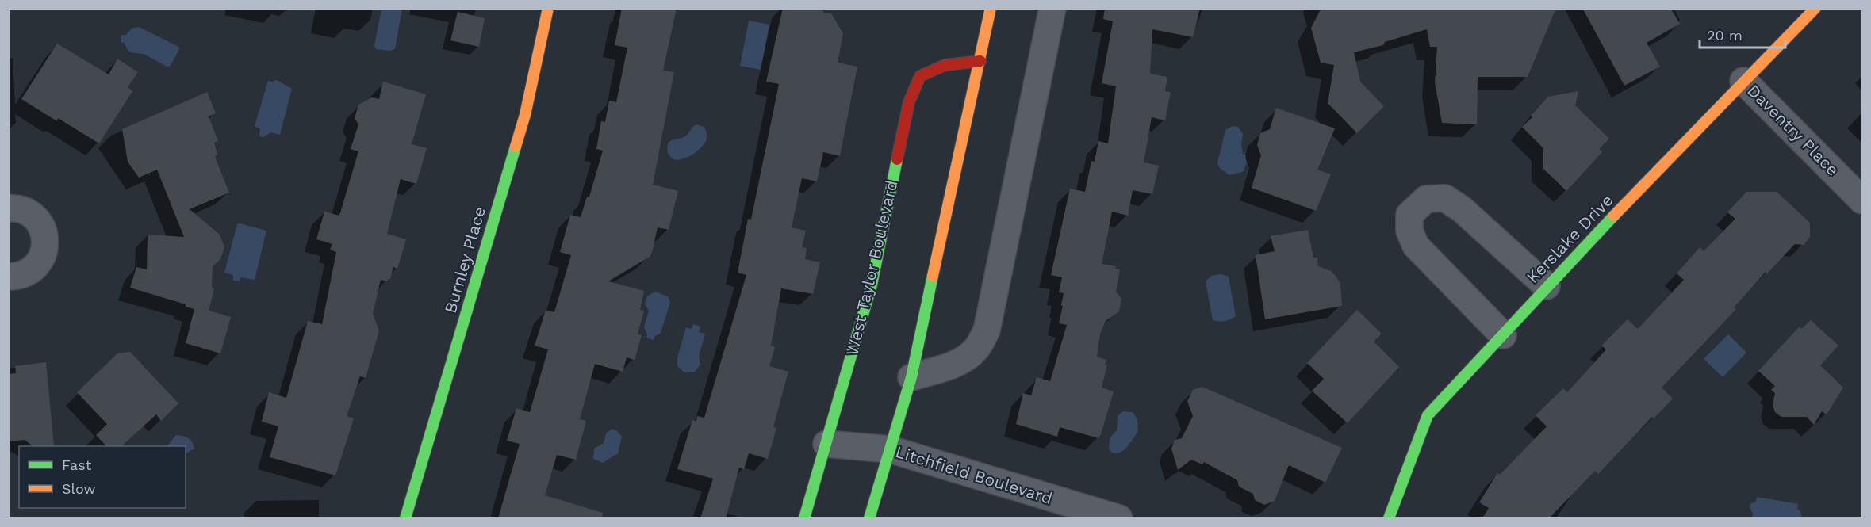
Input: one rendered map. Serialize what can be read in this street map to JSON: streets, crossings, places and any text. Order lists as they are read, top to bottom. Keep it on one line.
{"streets":{"street":["Daventry Place","Kerslake Drive","Burnley Place","West Taylor Boulevard","Litchfield Boulevard"]},"crossings":[["Daventry Place","Kerslake Drive"],["West Taylor Boulevard","Litchfield Boulevard"]],"legend":["Fast","Slow"],"scale_bar":"20 m"}
